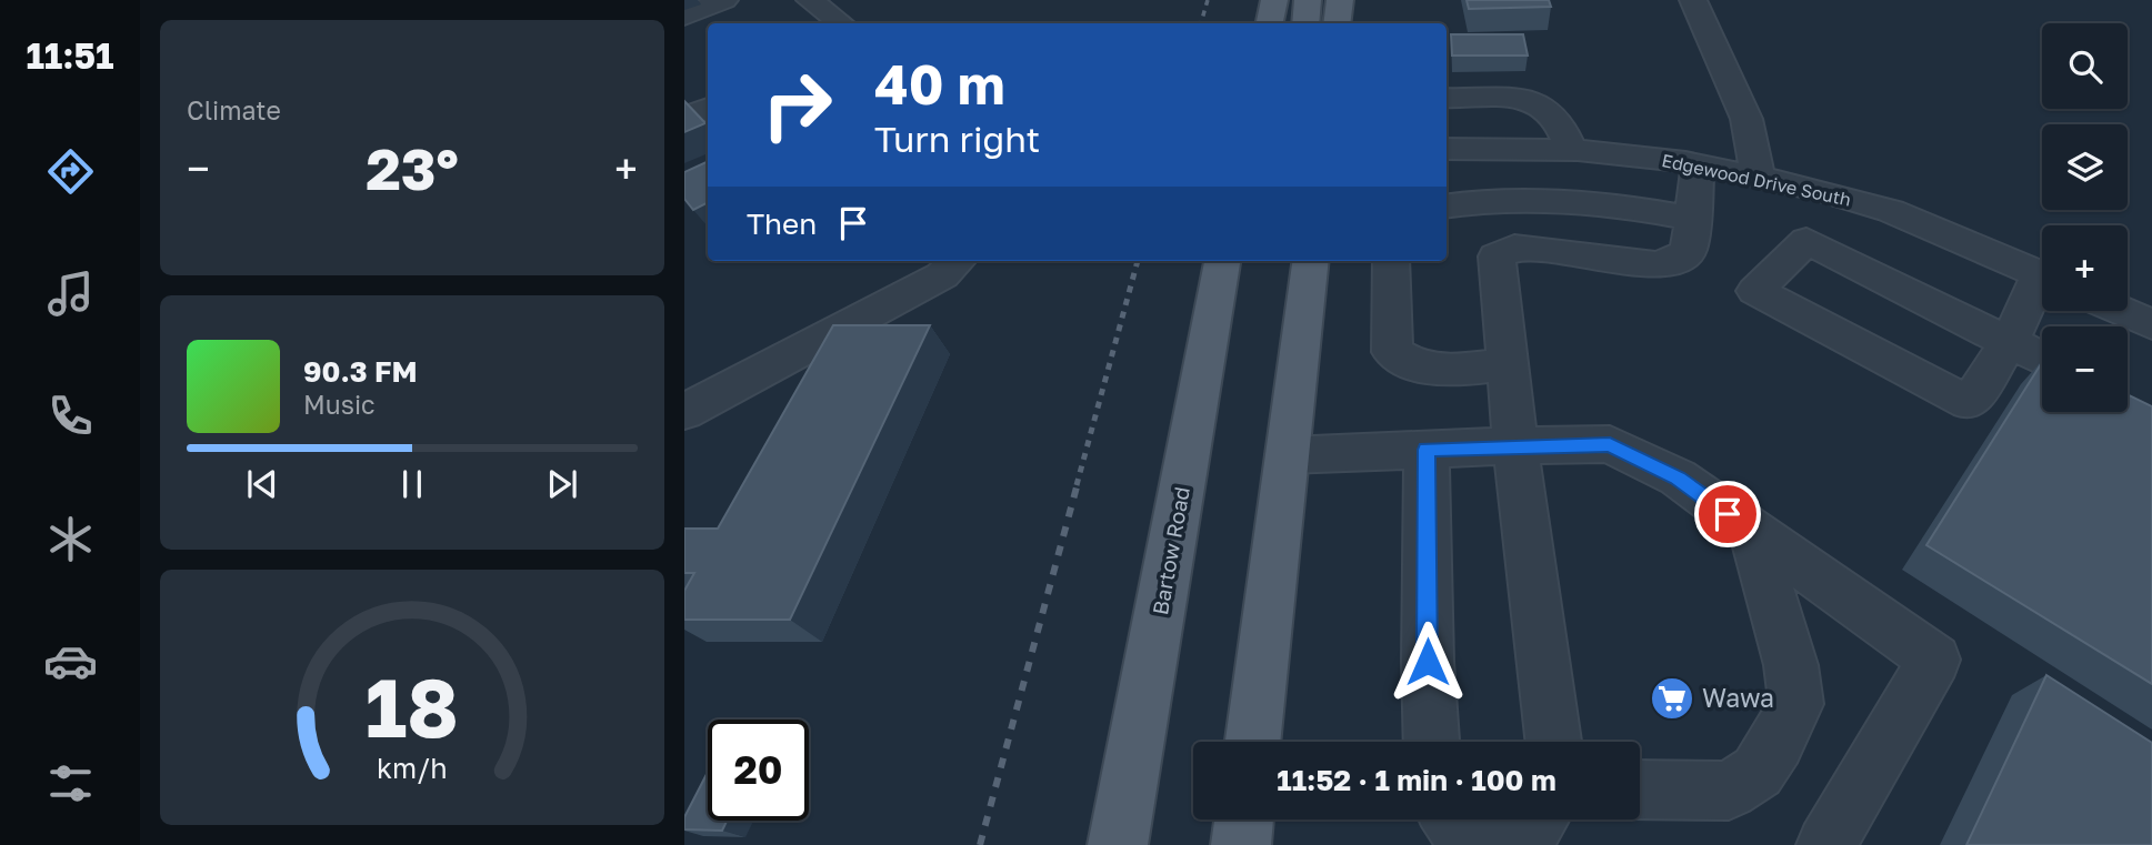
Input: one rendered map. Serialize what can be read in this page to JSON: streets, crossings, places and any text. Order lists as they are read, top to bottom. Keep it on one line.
{"streets":{"main road":["Bartow Road"],"street":["Edgewood Drive South"]},"places":{"supermarket":["Wawa"]},"page":{"tabs":"11:51","tile":"Climate","map_buttons":["+","−"],"turn":["40 m","Turn right"],"heat":["−","23°","+"],"then":"Then","song":["90.3 FM","Music"],"limit":"20","trip":"11:52 · 1 min · 100 m","gauge":["18","km/h"]}}
